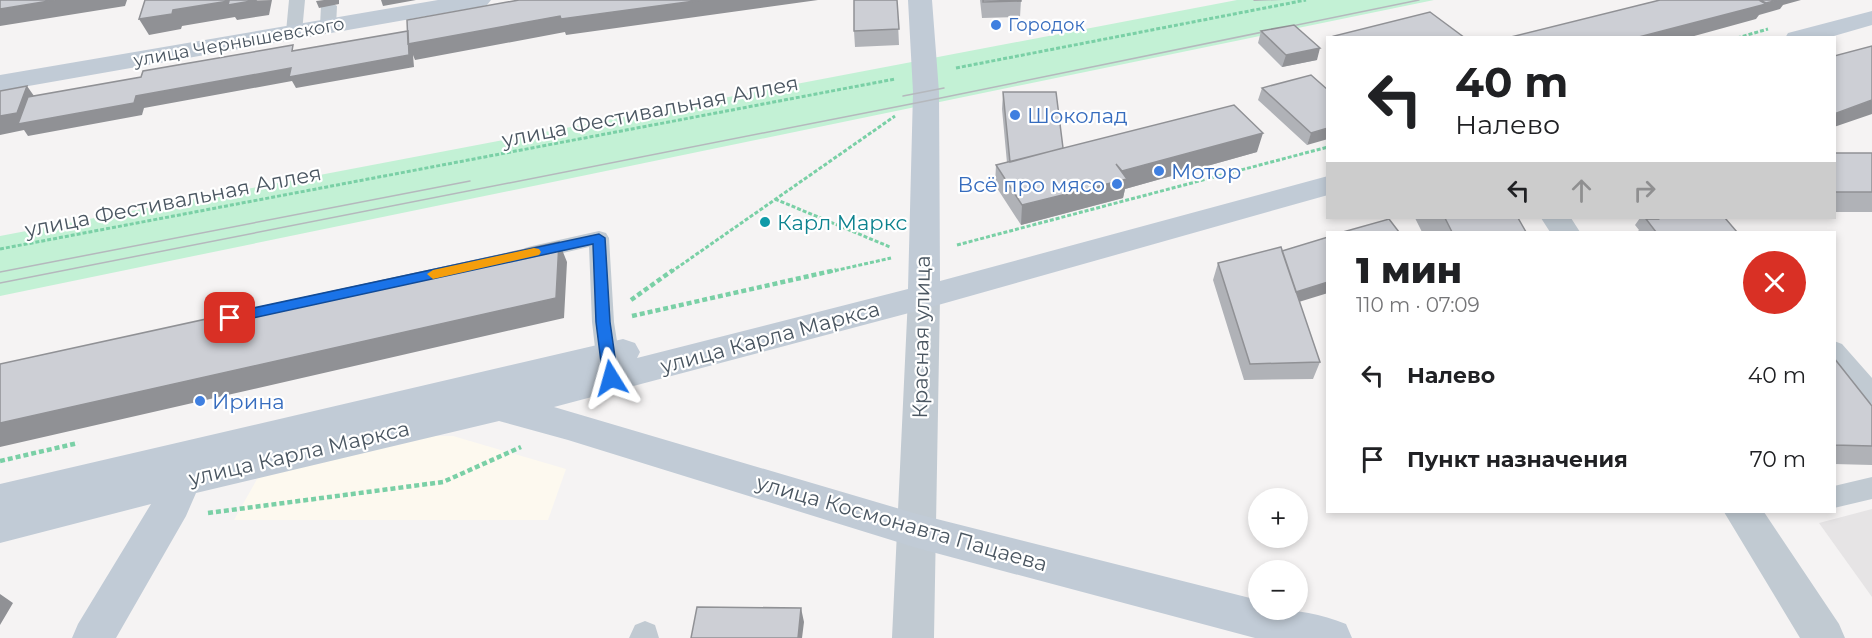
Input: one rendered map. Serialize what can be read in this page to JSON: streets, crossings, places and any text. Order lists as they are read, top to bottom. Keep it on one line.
{"streets":{"main road":["улица Чернышевского","улица Карла Маркса","Красная улица","улица Космонавта Пацаева"],"path":["улица Фестивальная Аллея"]},"crossings":[["улица Фестивальная Аллея","Красная улица"],["улица Карла Маркса","Красная улица"],["улица Карла Маркса","улица Космонавта Пацаева"],["Красная улица","улица Космонавта Пацаева"]],"places":["Городок","Шоколад","Мотор","Всё про мясо","Карл Маркс","Ирина"],"page":{"turn":["40 m","Налево"],"heading":["1 мин","110 m · 07:09"],"list":[{"name":"Налево","value":"40 m"},{"name":"Пункт назначения","value":"70 m"}],"map_buttons":["+","−"]}}
